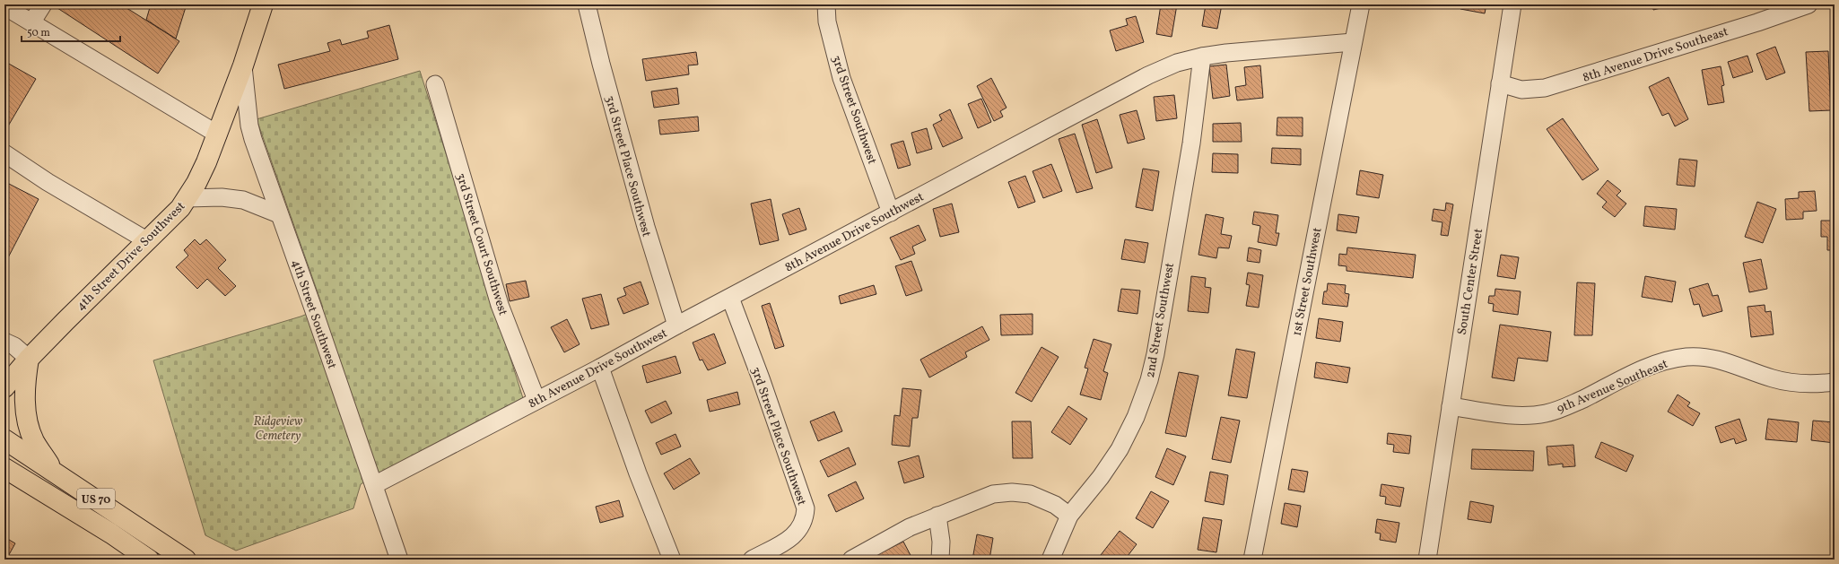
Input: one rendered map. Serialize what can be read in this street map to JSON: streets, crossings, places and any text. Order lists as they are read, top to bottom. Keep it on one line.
{"streets":{"main road":["4th Street Drive Southwest","US 70"],"street":["8th Avenue Drive Southeast","3rd Street Southwest","3rd Street Place Southwest","8th Avenue Drive Southwest","3rd Street Court Southwest","1st Street Southwest","South Center Street","4th Street Southwest","2nd Street Southwest","9th Avenue Southeast"]},"crossings":[["8th Avenue Drive Southeast","South Center Street"],["3rd Street Southwest","8th Avenue Drive Southwest"],["3rd Street Place Southwest","8th Avenue Drive Southwest"],["8th Avenue Drive Southwest","3rd Street Court Southwest"],["8th Avenue Drive Southwest","1st Street Southwest"],["8th Avenue Drive Southwest","4th Street Southwest"],["8th Avenue Drive Southwest","2nd Street Southwest"],["4th Street Drive Southwest","4th Street Southwest"],["South Center Street","9th Avenue Southeast"]],"parks":["Ridgeview Cemetery"],"scale_bar":"50 m"}
